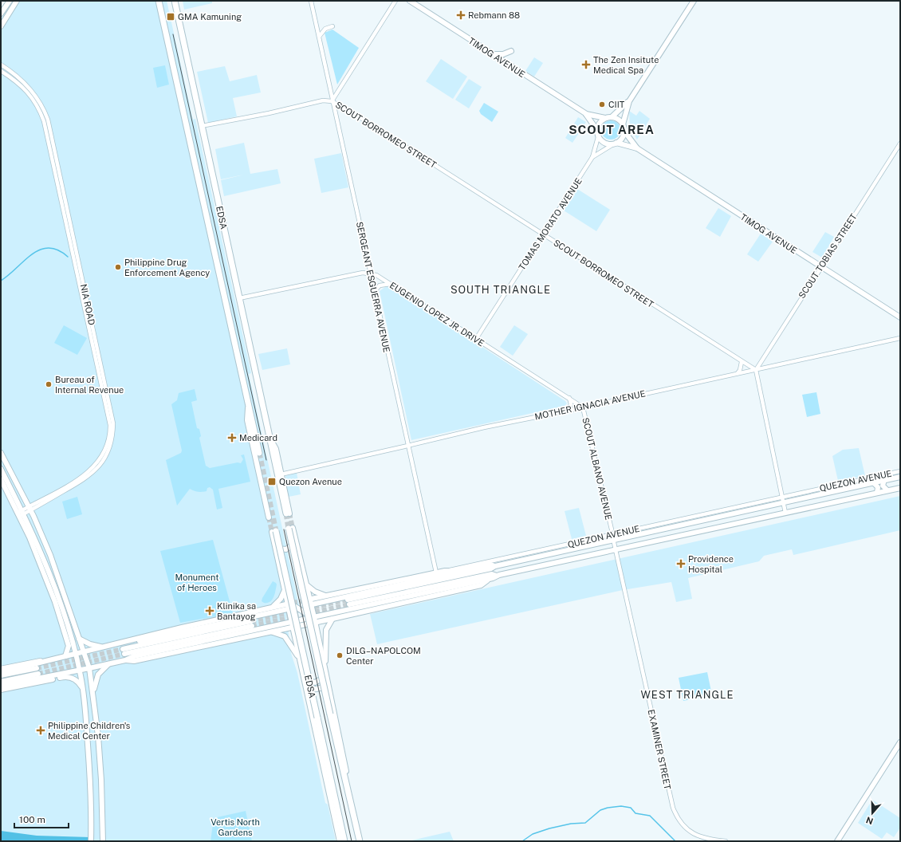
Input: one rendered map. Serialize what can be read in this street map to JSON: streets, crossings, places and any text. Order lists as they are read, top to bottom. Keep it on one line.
{"streets":{"highway":["EDSA"],"main road":["TIMOG AVENUE","QUEZON AVENUE"],"street":["SCOUT BORROMEO STREET","TOMAS MORATO AVENUE","SCOUT TOBIAS STREET","SERGEANT ESGUERRA AVENUE","NIA ROAD","EUGENIO LOPEZ JR. DRIVE","MOTHER IGNACIA AVENUE","SCOUT ALBANO AVENUE","EXAMINER STREET"]},"crossings":[["TIMOG AVENUE","TOMAS MORATO AVENUE"],["TIMOG AVENUE","SCOUT TOBIAS STREET"],["SCOUT BORROMEO STREET","EDSA"],["SCOUT BORROMEO STREET","TOMAS MORATO AVENUE"],["SCOUT BORROMEO STREET","SCOUT TOBIAS STREET"],["SCOUT BORROMEO STREET","SERGEANT ESGUERRA AVENUE"],["SCOUT BORROMEO STREET","MOTHER IGNACIA AVENUE"],["EDSA","EUGENIO LOPEZ JR. DRIVE"],["EDSA","MOTHER IGNACIA AVENUE"],["EDSA","QUEZON AVENUE"],["TOMAS MORATO AVENUE","EUGENIO LOPEZ JR. DRIVE"],["SCOUT TOBIAS STREET","MOTHER IGNACIA AVENUE"],["SERGEANT ESGUERRA AVENUE","EUGENIO LOPEZ JR. DRIVE"],["SERGEANT ESGUERRA AVENUE","MOTHER IGNACIA AVENUE"],["SERGEANT ESGUERRA AVENUE","QUEZON AVENUE"],["EUGENIO LOPEZ JR. DRIVE","MOTHER IGNACIA AVENUE"],["EUGENIO LOPEZ JR. DRIVE","SCOUT ALBANO AVENUE"],["MOTHER IGNACIA AVENUE","SCOUT ALBANO AVENUE"],["QUEZON AVENUE","EXAMINER STREET"]],"districts":["SCOUT AREA","SOUTH TRIANGLE","WEST TRIANGLE"],"parks":["Monument of Heroes","Vertis North Gardens"],"places":{"health":["Rebmann 88","The Zen Insitute Medical Spa","Medicard","Providence Hospital","Klinika sa Bantayog","Philippine Children's Medical Center"],"transit":["GMA Kamuning","Quezon Avenue"],"other":["CIIT","Philippine Drug Enforcement Agency","Bureau of Internal Revenue","DILG–NAPOLCOM Center"]},"scale_bar":"100 m","north":"bottom"}
